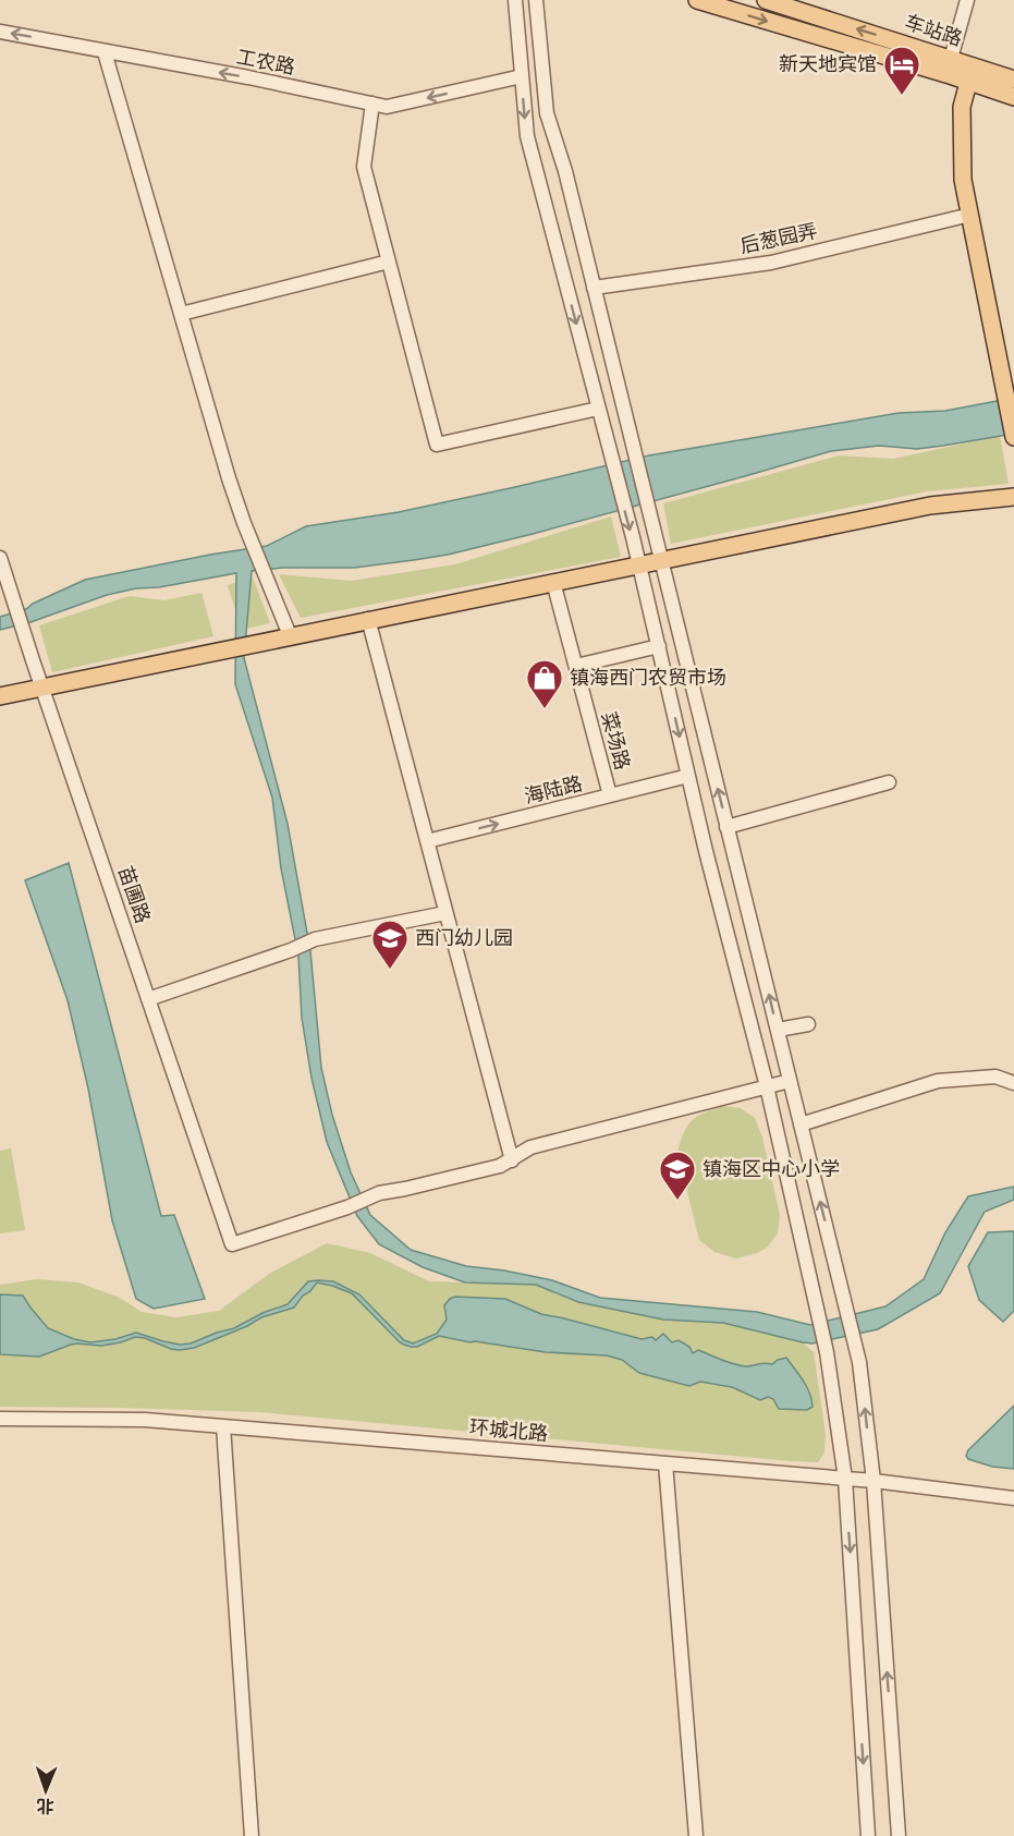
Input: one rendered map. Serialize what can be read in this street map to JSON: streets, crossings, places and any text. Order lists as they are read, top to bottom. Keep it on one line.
{"streets":{"main road":["车站路"],"street":["工农路","后葱园弄","菜场路","海陆路","苗圃路","环城北路"]},"crossings":[["菜场路","海陆路"]],"one_way":["工农路","海陆路"],"places":{"hotel":["新天地宾馆"],"shop":["镇海西门农贸市场"],"school or university":["西门幼儿园","镇海区中心小学"]},"north":"bottom"}
